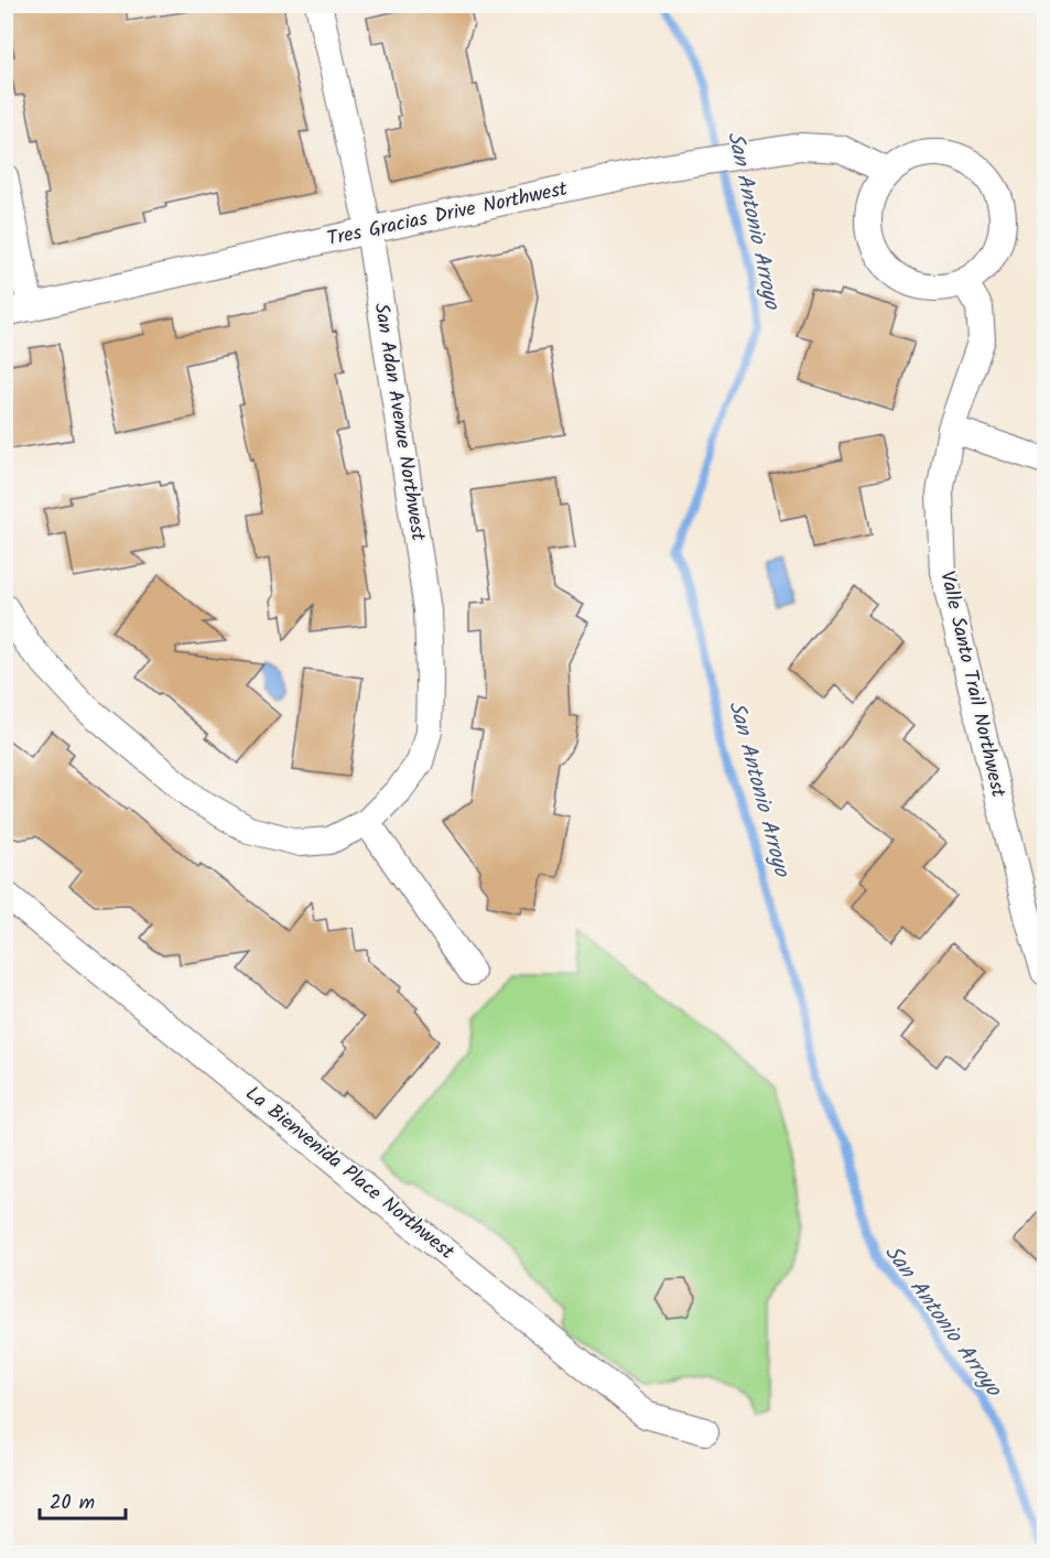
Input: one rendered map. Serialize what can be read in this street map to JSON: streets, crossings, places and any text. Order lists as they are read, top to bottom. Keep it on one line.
{"streets":{"street":["Tres Gracias Drive Northwest","San Adan Avenue Northwest","Valle Santo Trail Northwest","La Bienvenida Place Northwest"]},"crossings":[["Tres Gracias Drive Northwest","San Adan Avenue Northwest"],["Tres Gracias Drive Northwest","Valle Santo Trail Northwest"]],"water":["San Antonio Arroyo"],"scale_bar":"20 m"}
